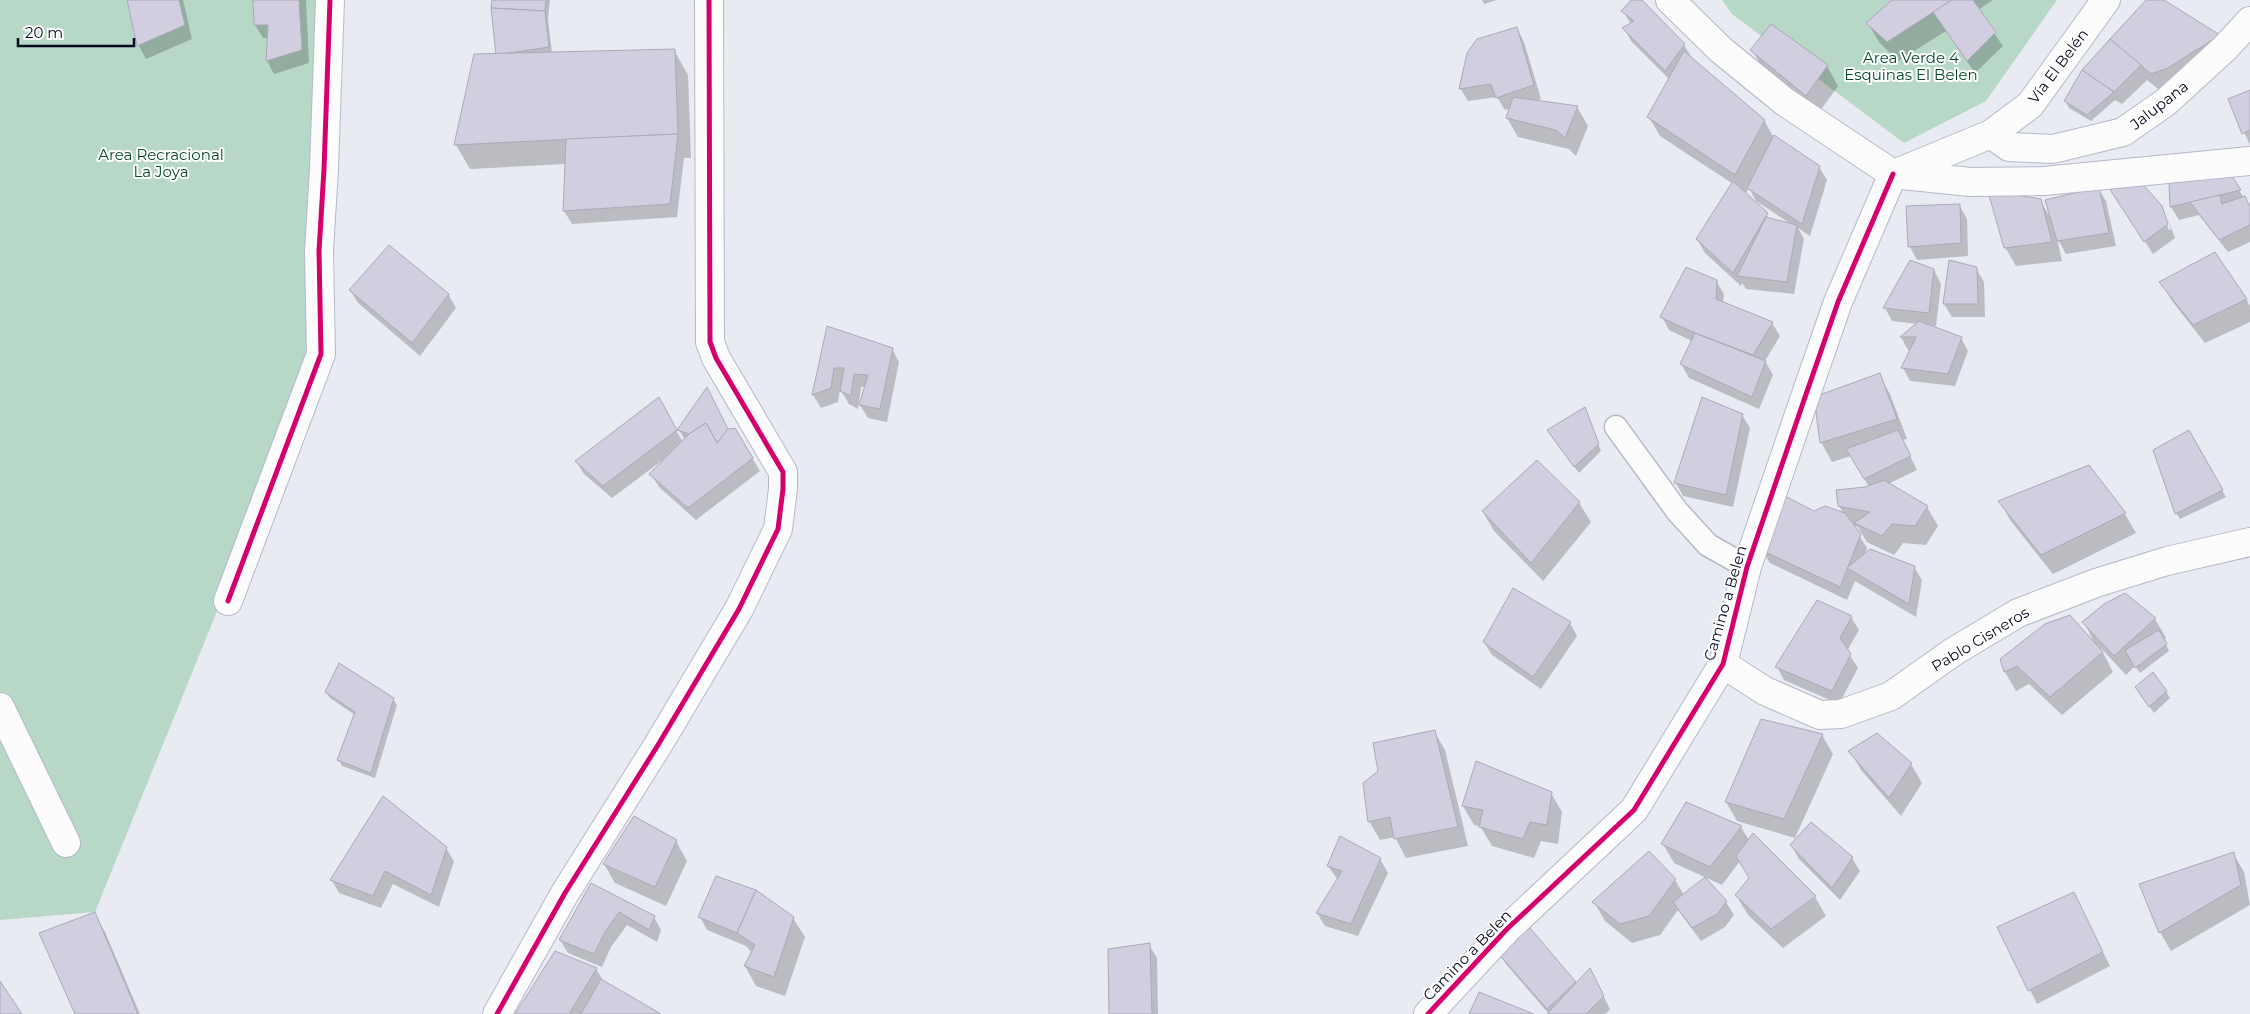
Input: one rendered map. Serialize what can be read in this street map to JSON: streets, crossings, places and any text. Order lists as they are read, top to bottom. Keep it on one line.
{"streets":{"street":["Vía El Belén","Jalupana","Camino a Belen","Pablo Cisneros"]},"crossings":[["Vía El Belén","Jalupana"],["Vía El Belén","Camino a Belen"],["Camino a Belen","Pablo Cisneros"]],"parks":["Area Verde 4 Esquinas El Belen","Area Recracional La Joya"],"scale_bar":"20 m"}
